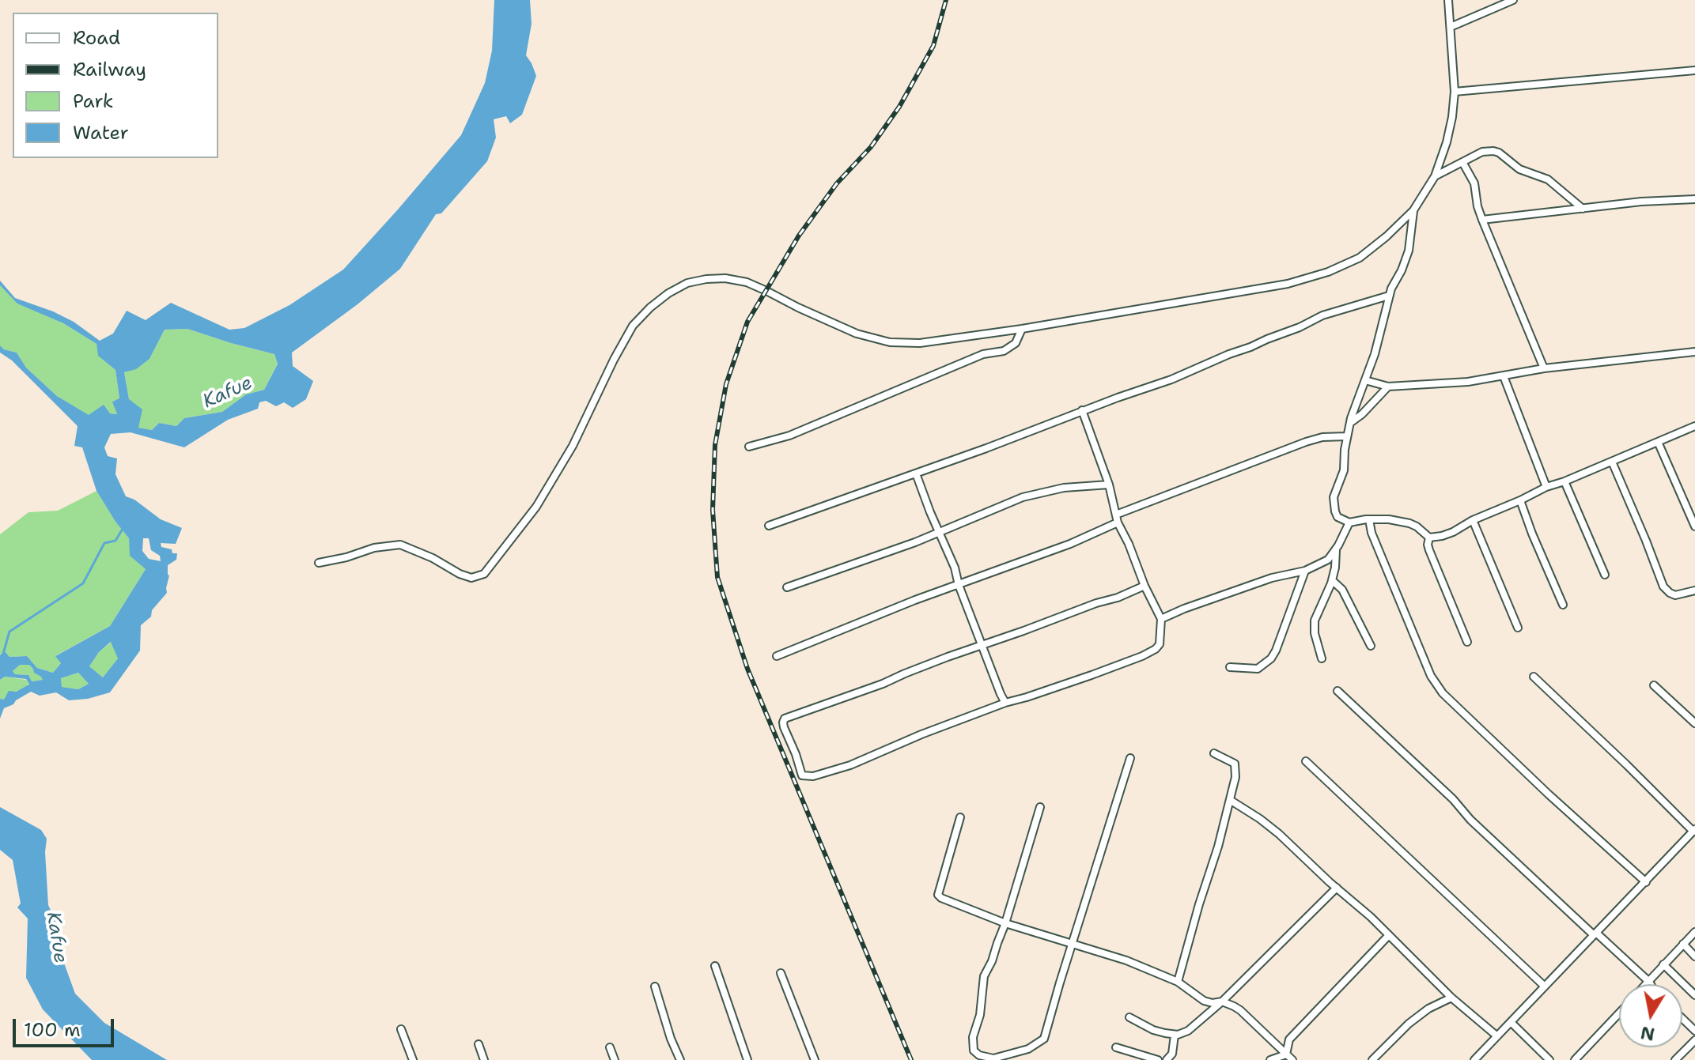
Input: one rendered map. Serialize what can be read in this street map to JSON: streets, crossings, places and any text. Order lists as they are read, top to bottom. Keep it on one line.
{"water":["Kafue"],"legend":["Road","Railway","Park","Water"],"scale_bar":"100 m","north":"bottom"}
